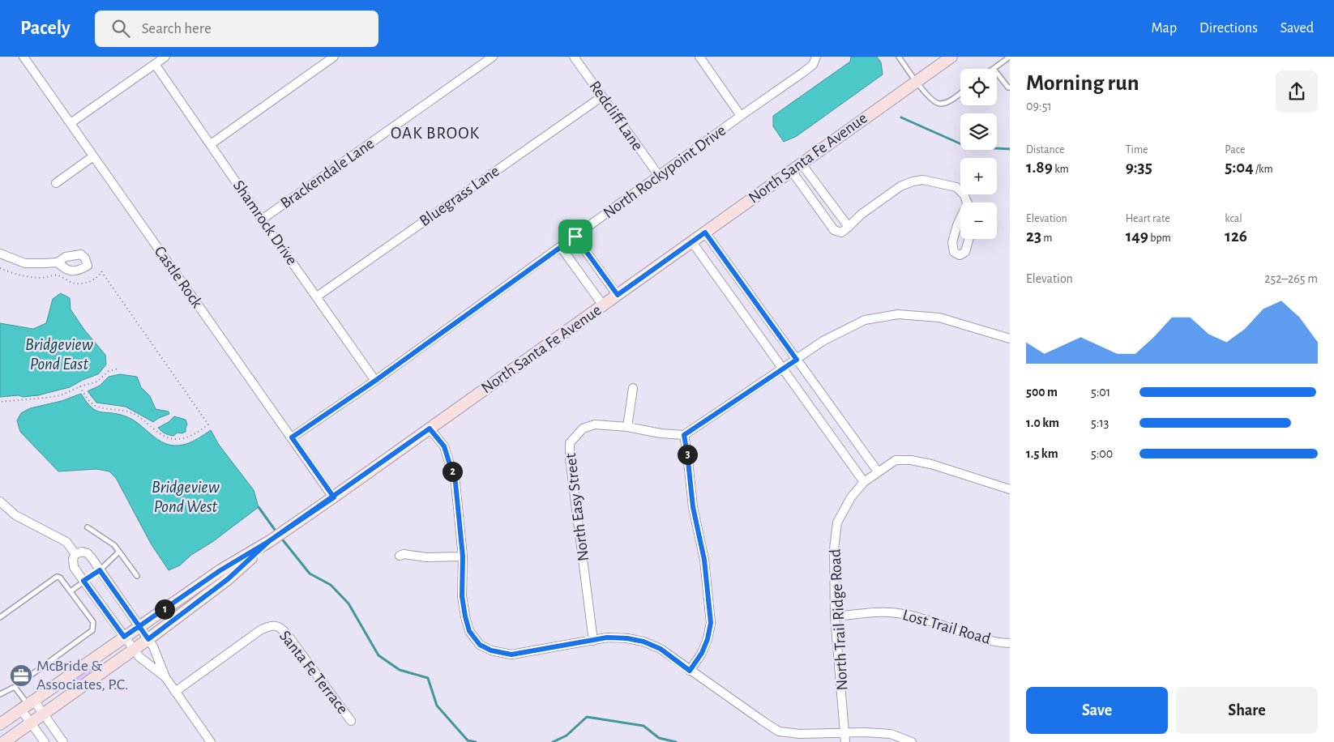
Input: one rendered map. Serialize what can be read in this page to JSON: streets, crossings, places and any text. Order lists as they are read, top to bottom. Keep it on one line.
{"streets":{"main road":["North Santa Fe Avenue"],"street":["Redcliff Lane","North Rockypoint Drive","Brackendale Lane","Bluegrass Lane","Shamrock Drive","Castle Rock","North Easy Street","North Trail Ridge Road","Lost Trail Road","Santa Fe Terrace"]},"crossings":[["Redcliff Lane","North Rockypoint Drive"],["Redcliff Lane","Bluegrass Lane"],["North Santa Fe Avenue","Castle Rock"],["North Rockypoint Drive","Shamrock Drive"],["North Rockypoint Drive","Castle Rock"],["Brackendale Lane","Shamrock Drive"],["Bluegrass Lane","Shamrock Drive"],["North Trail Ridge Road","Lost Trail Road"]],"districts":["OAK BROOK"],"water":["Bridgeview Pond East","Bridgeview Pond West"],"places":{"office":["McBride & Associates, P.C."]},"page":{"header":"Pacely","search":"Search here","nav":["Map","Directions","Saved"],"heading":["Morning run","09:51"],"map_buttons":["+","−"],"stats":[["Distance","1.89 km"],["Time","9:35"],["Pace","5:04 /km"],["Elevation","23 m"],["Heart rate","149 bpm"],["kcal","126"]],"chart":["Elevation","252–265 m"],"list":[{"name":"500 m","note":"5:01"},{"name":"1.0 km","note":"5:13"},{"name":"1.5 km","note":"5:00"}],"pins":["3","2","1"],"buttons":["Save","Share"]}}
